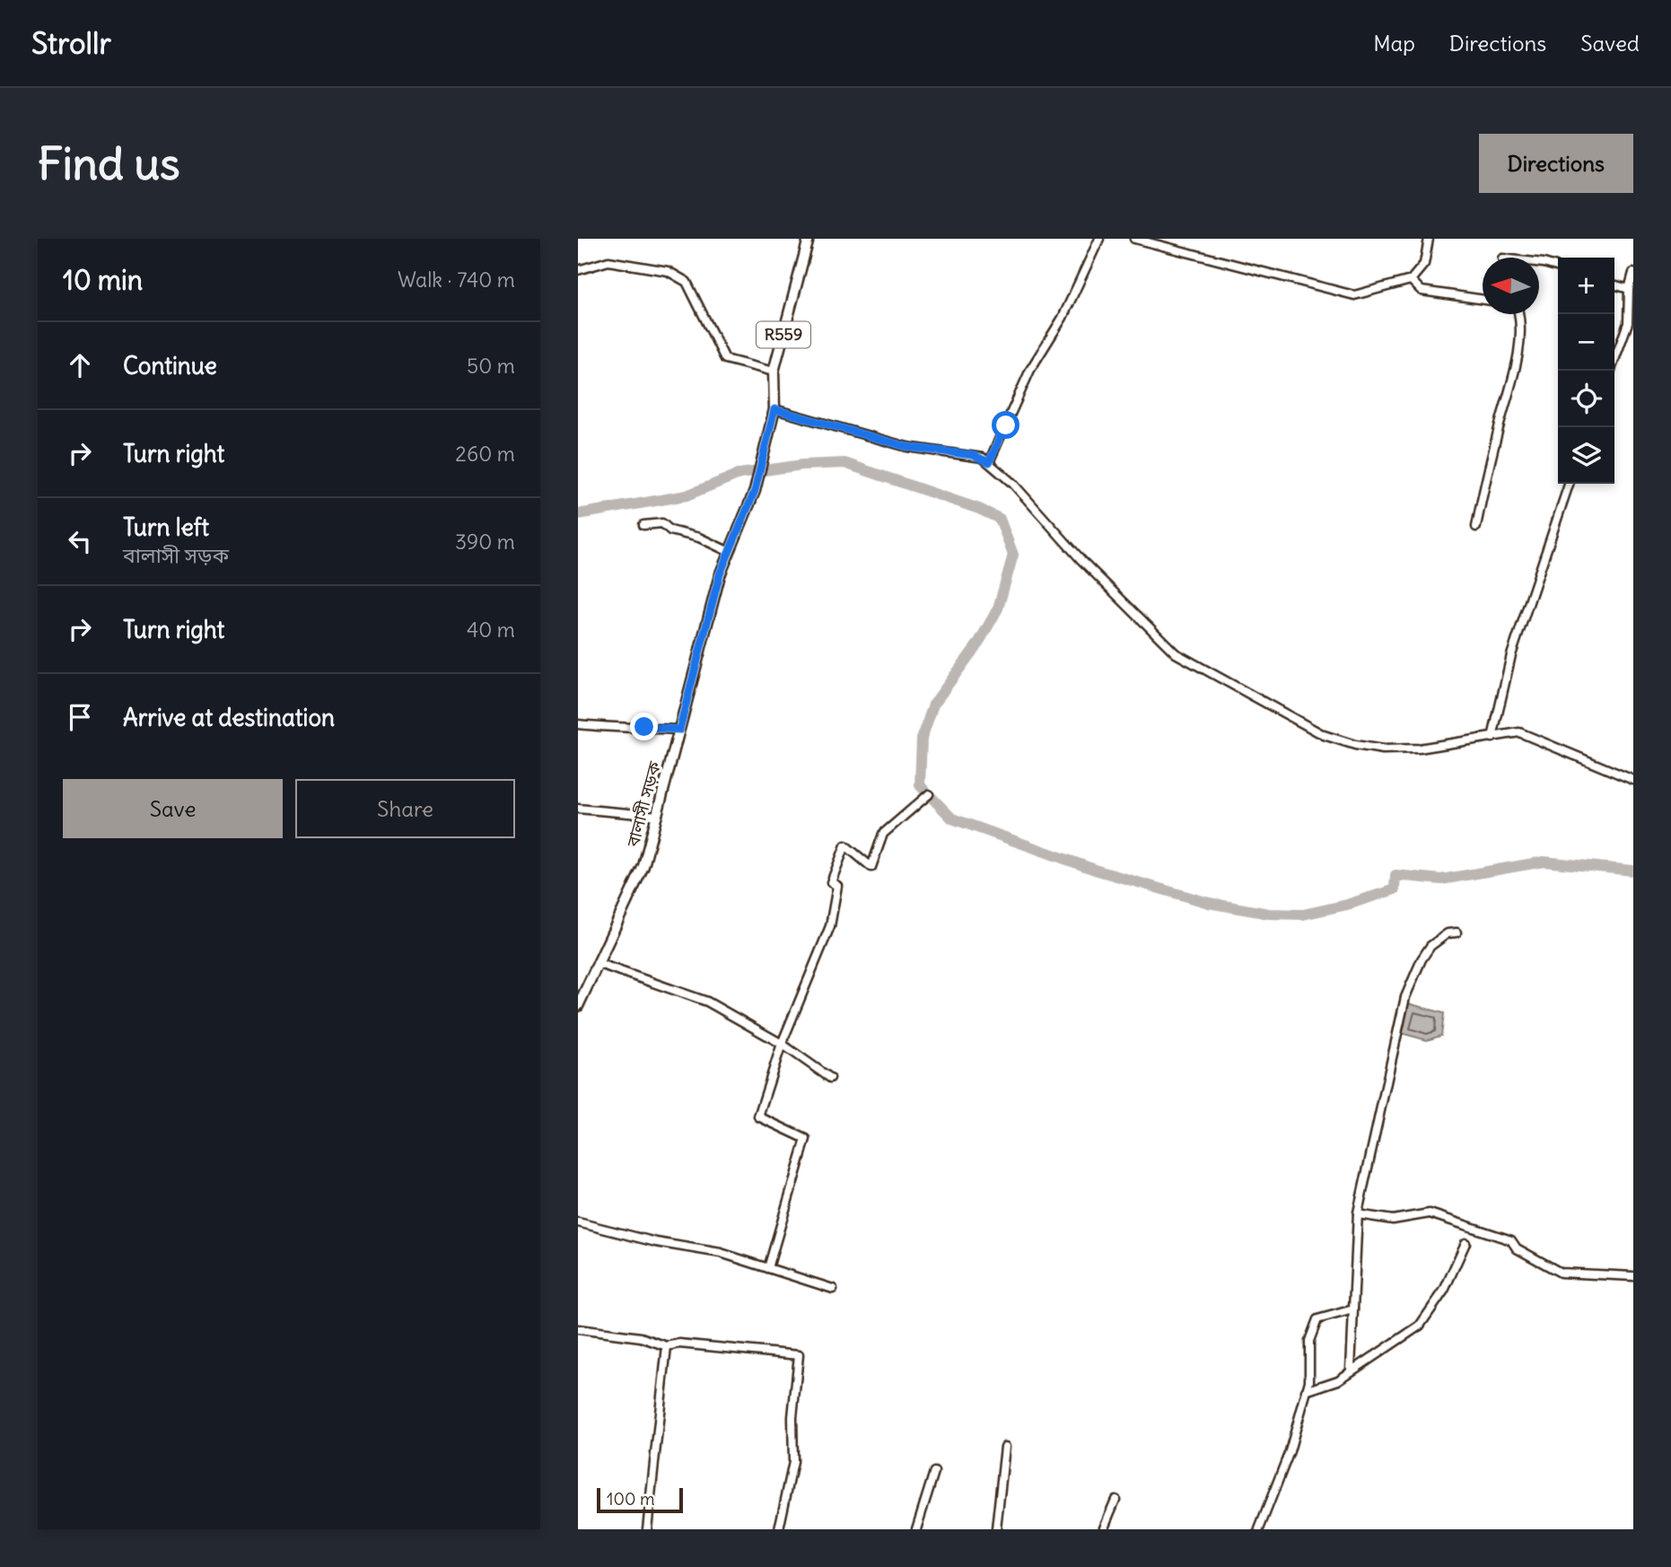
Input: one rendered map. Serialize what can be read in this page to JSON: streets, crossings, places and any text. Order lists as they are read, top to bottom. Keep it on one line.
{"streets":{"main road":["R559","বালাসী সড়ক"]},"scale_bar":"100 m","north":"left","page":{"header":"Strollr","nav":["Map","Directions","Saved"],"buttons":["Directions",["Save","Share"]],"title":"Find us","heading":["10 min","Walk · 740 m"],"map_buttons":["+","−"],"list":[["Continue","50 m"],["Turn right","260 m"],["Turn left","বালাসী সড়ক","390 m"],["Turn right","40 m"],"Arrive at destination"],"scale":"100 m"}}
